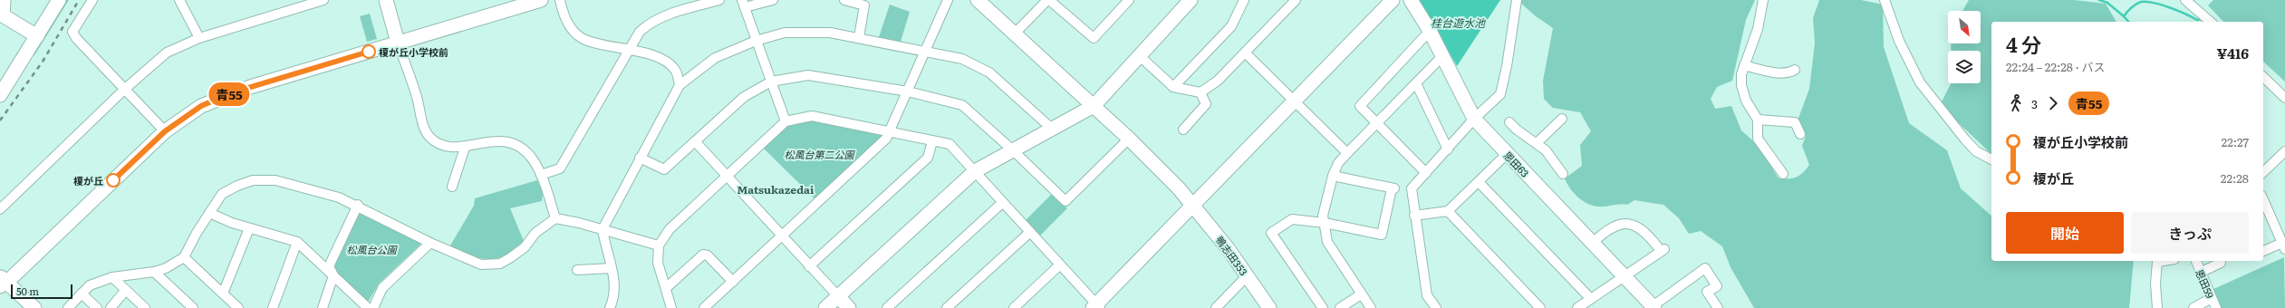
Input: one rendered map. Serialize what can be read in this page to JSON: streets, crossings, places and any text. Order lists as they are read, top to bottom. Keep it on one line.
{"streets":{"street":["恩田63","鴨志田353","恩田59"]},"districts":["Matsukazedai"],"water":["桂台遊水池"],"parks":["松風台第二公園","松風台公園"],"places":["榎が丘小学校前","榎が丘"],"lines":["bus line 青55"],"scale_bar":"50 m","north":"bottom right","page":{"on_map":"青55","heading":["4 分","22:24 – 22:28 · バス","¥416"],"legs":["3","青55"],"list":[{"name":"榎が丘小学校前","value":"22:27"},{"name":"榎が丘","value":"22:28"}],"buttons":["開始","きっぷ"],"scale":"50 m"}}
